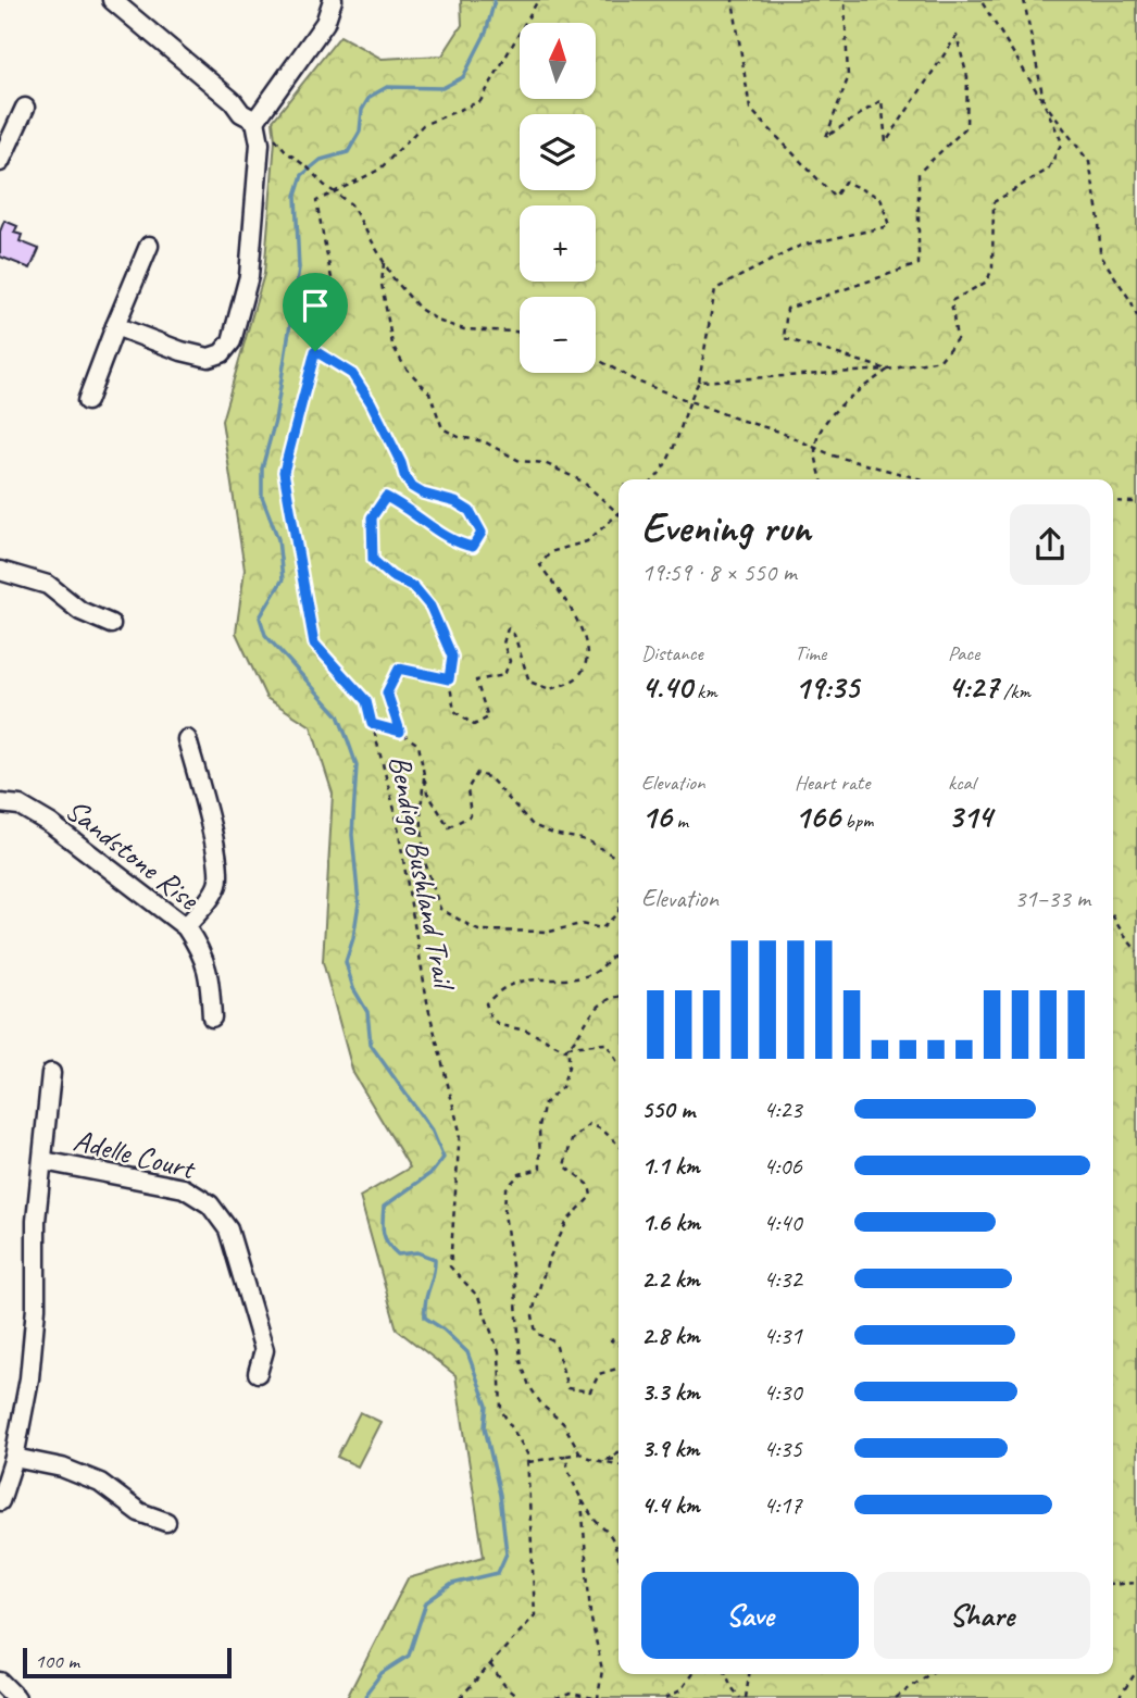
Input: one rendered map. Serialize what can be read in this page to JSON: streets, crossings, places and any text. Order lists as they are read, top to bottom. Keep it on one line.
{"streets":{"street":["Sandstone Rise","Adelle Court"],"path":["Bendigo Bushland Trail"]},"scale_bar":"100 m","north":"top","page":{"map_buttons":["+","−"],"heading":["Evening run","19:59 · 8 × 550 m"],"stats":[["Distance","4.40 km"],["Time","19:35"],["Pace","4:27 /km"],["Elevation","16 m"],["Heart rate","166 bpm"],["kcal","314"]],"chart":["Elevation","31–33 m"],"list":[{"name":"550 m","note":"4:23"},{"name":"1.1 km","note":"4:06"},{"name":"1.6 km","note":"4:40"},{"name":"2.2 km","note":"4:32"},{"name":"2.8 km","note":"4:31"},{"name":"3.3 km","note":"4:30"},{"name":"3.9 km","note":"4:35"},{"name":"4.4 km","note":"4:17"}],"buttons":["Save","Share"],"scale":"100 m"}}
